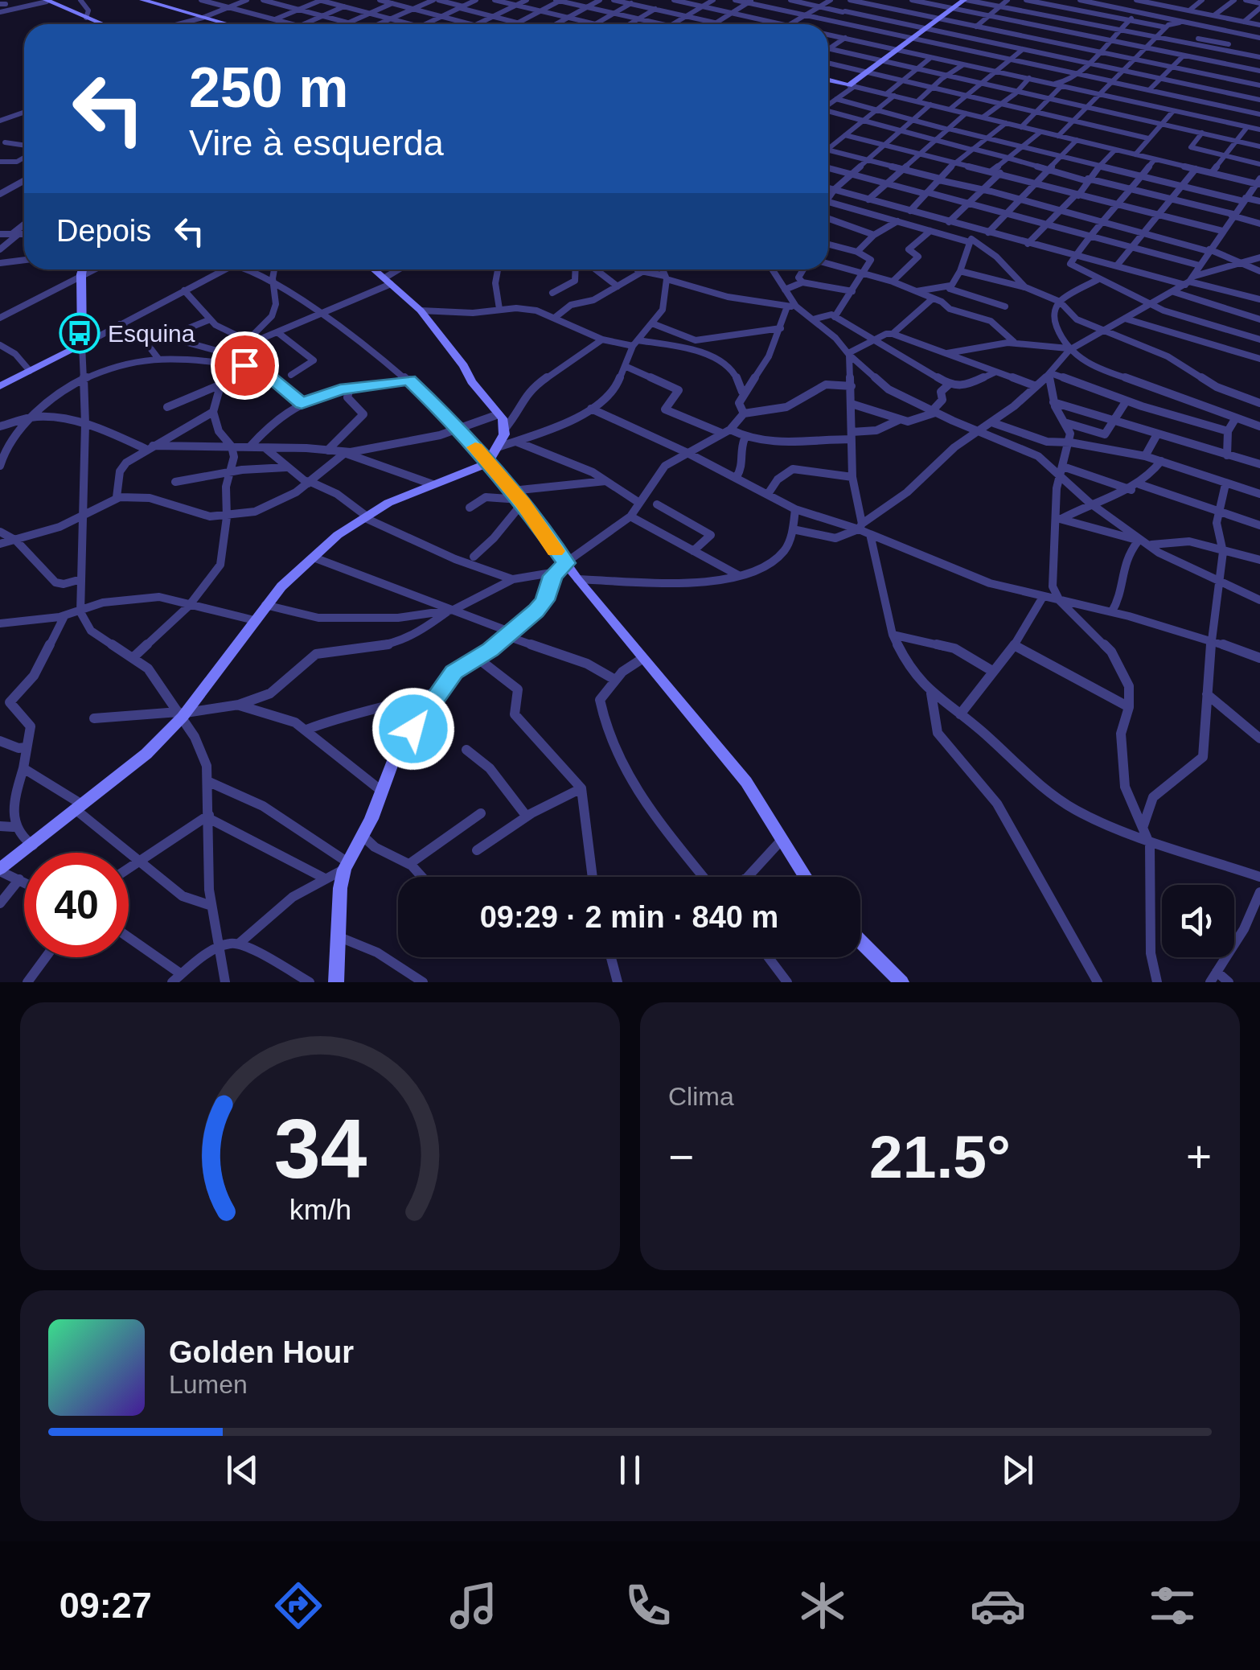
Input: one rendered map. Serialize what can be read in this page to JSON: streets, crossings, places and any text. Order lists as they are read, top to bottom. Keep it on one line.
{"places":{"bus stop":["Esquina"]},"page":{"turn":["250 m","Vire à esquerda"],"then":"Depois","limit":"40","trip":"09:29 · 2 min · 840 m","tile":"Clima","heat":["−","21.5°","+"],"song":["Golden Hour","Lumen"],"tabs":"09:27","gauge":["34","km/h"]}}
